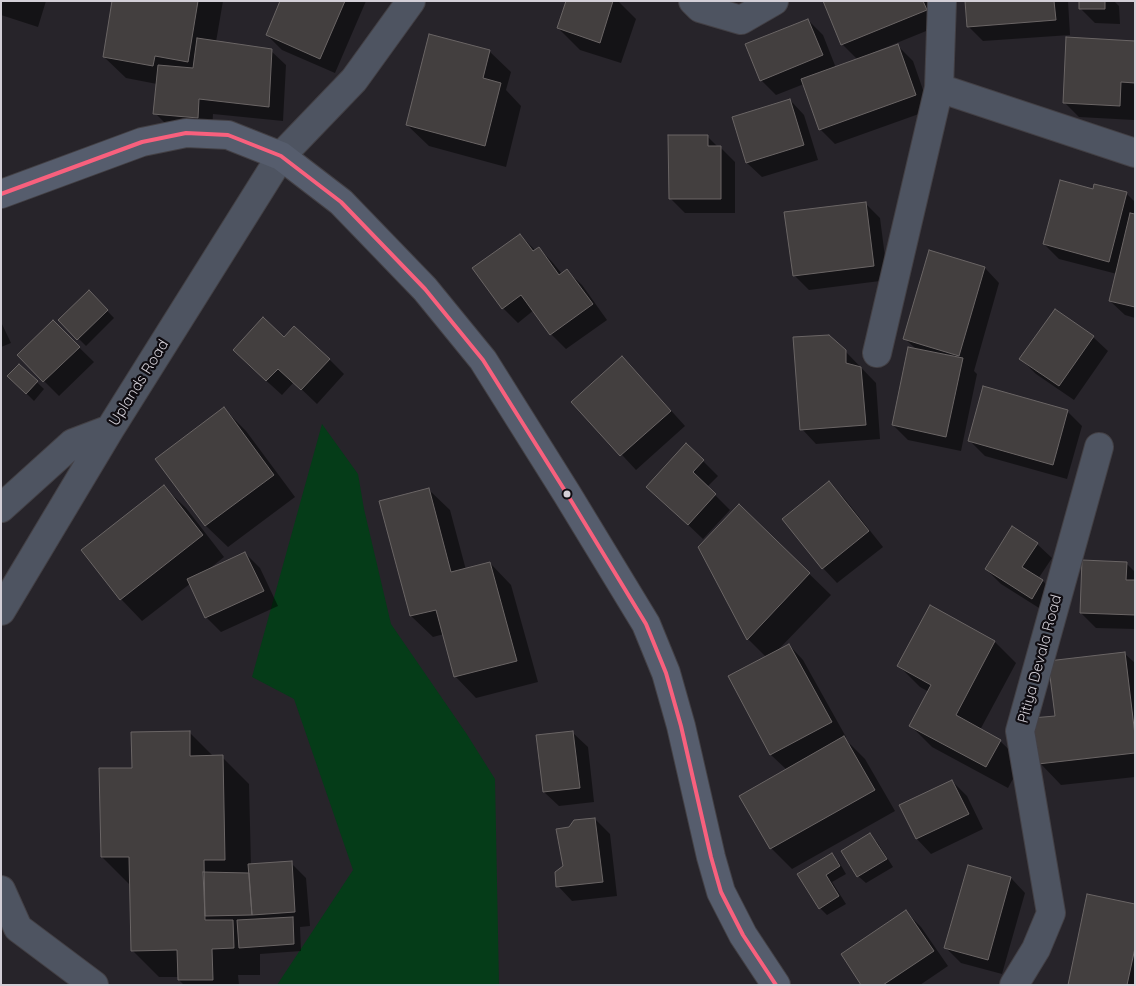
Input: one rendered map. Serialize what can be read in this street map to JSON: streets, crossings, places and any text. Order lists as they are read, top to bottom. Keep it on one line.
{"streets":{"street":["Uplands Road","Pitiya Devala Road"]}}
